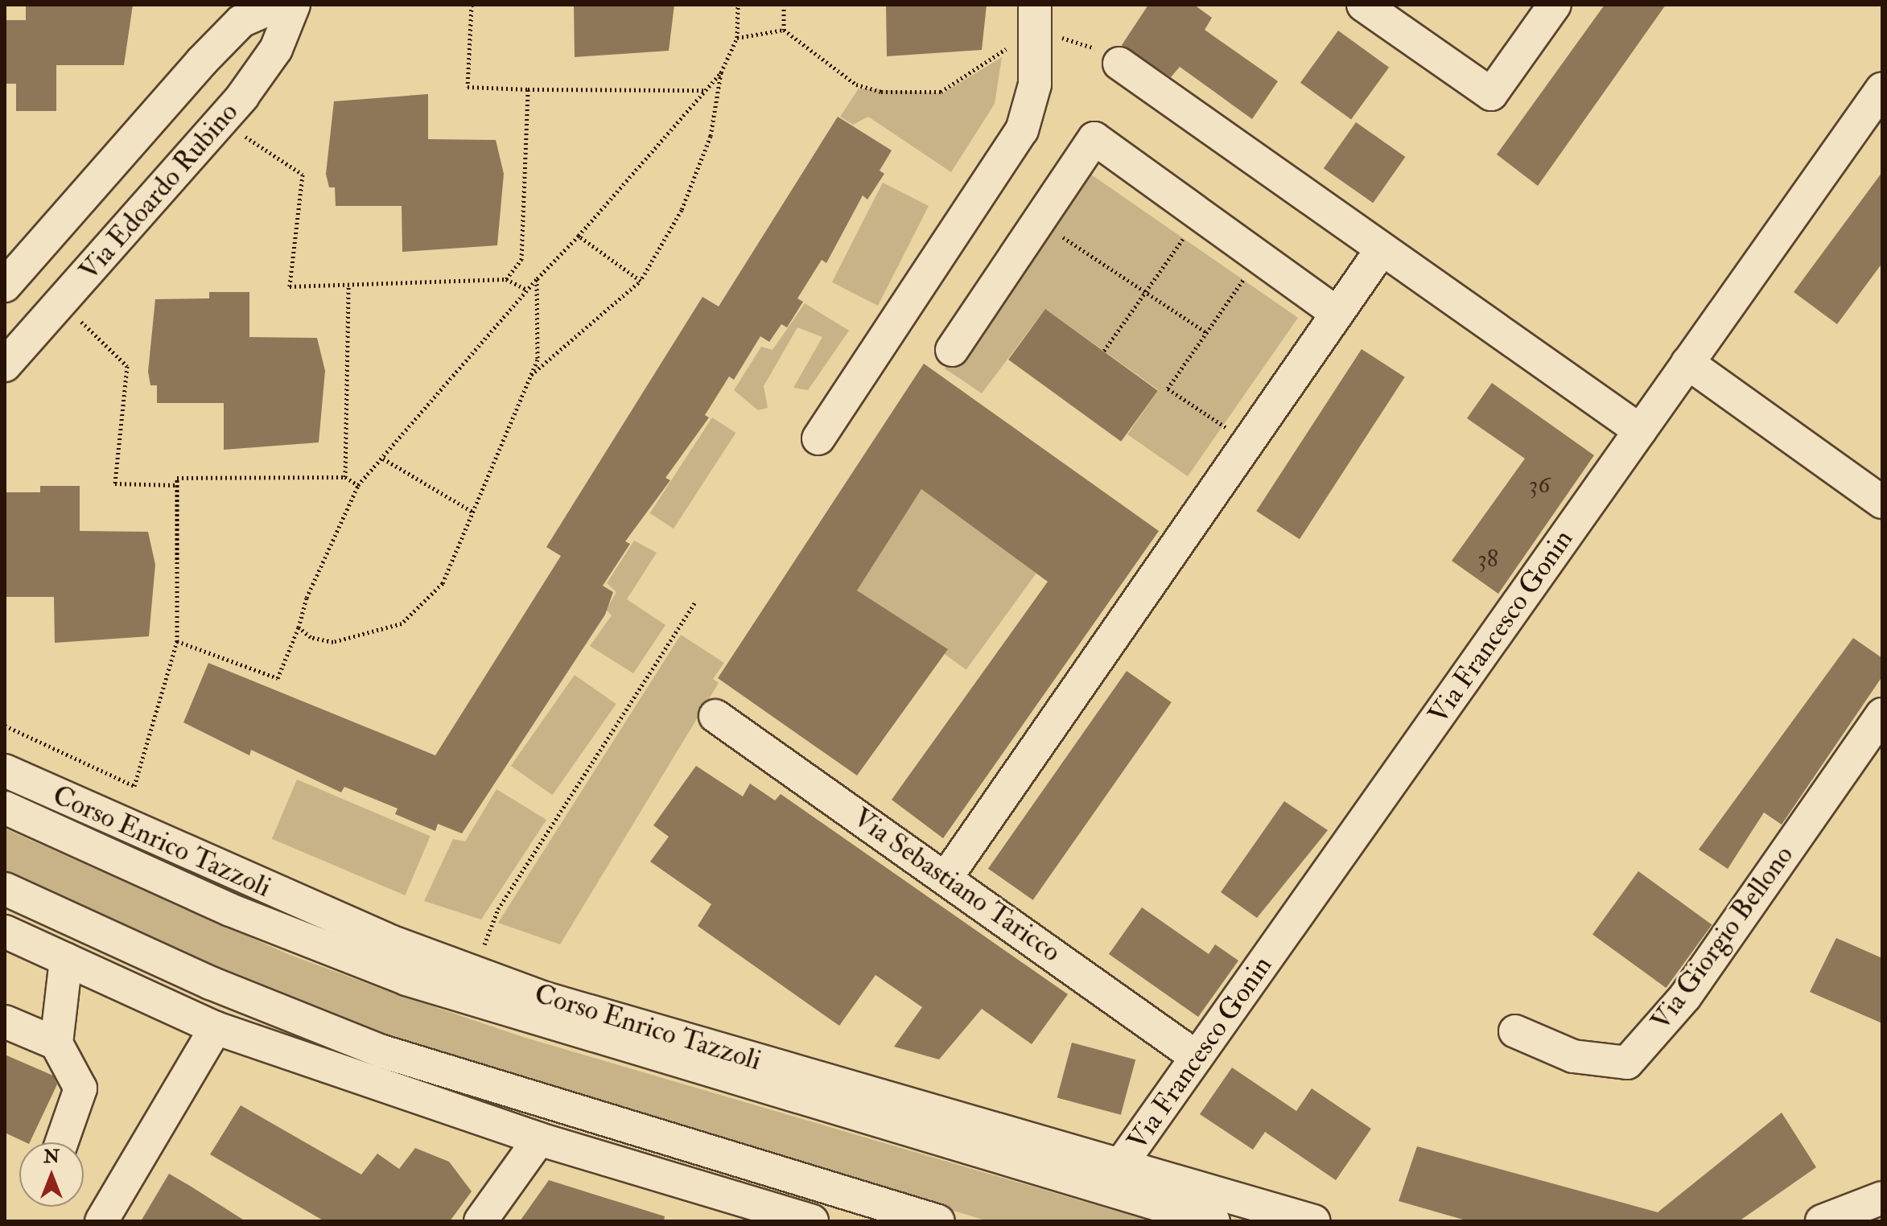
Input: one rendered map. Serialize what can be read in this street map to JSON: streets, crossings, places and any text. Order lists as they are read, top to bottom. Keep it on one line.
{"streets":{"street":["Via Edoardo Rubino","Via Francesco Gonin","Corso Enrico Tazzoli","Via Sebastiano Taricco","Via Giorgio Bellono"]},"crossings":[["Via Francesco Gonin","Corso Enrico Tazzoli"],["Via Francesco Gonin","Via Sebastiano Taricco"]],"house_numbers":["36","38"],"north":"top"}
